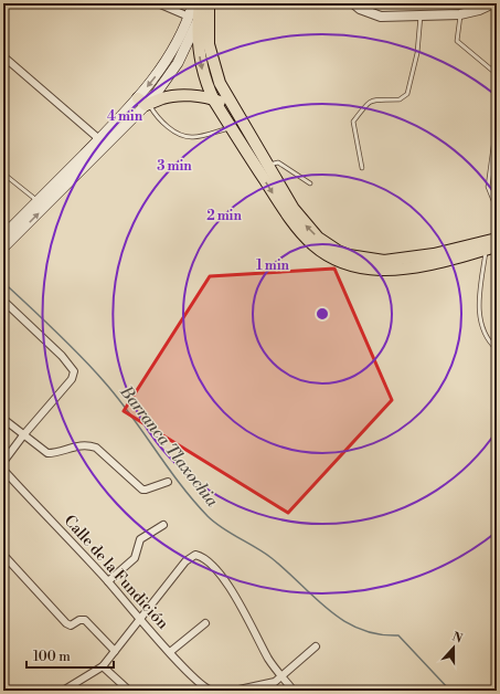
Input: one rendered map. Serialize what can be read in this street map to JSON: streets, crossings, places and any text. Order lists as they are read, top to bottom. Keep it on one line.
{"streets":{"street":["Calle de la Fundición"]},"water":["Barranca Tlaxochia"],"scale_bar":"100 m","north":"top","rings":["4 min","3 min","2 min","1 min"]}
